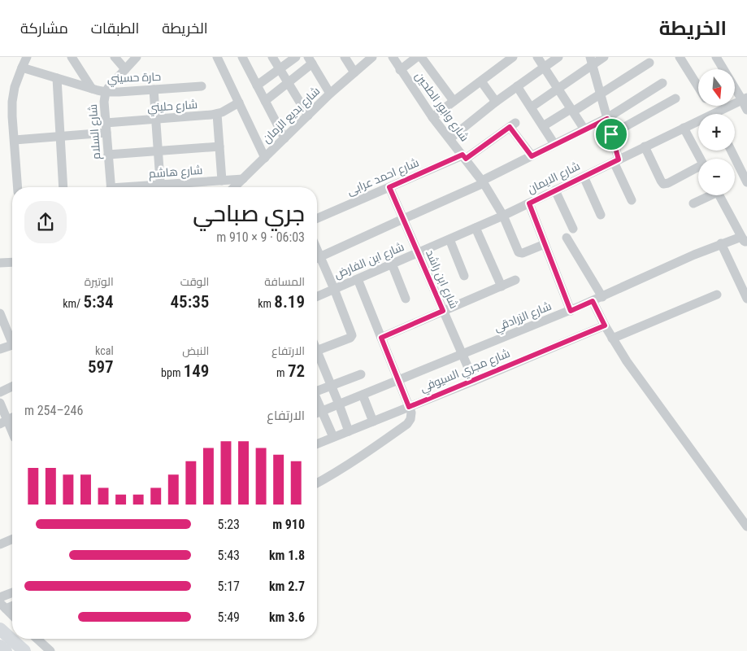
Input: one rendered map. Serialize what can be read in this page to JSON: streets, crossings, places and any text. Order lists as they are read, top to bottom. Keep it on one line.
{"streets":{"street":["حارة حسيني","شارع حليني","شارع وابور الطحين","شارع بديع الزمان","شارع السلام","شارع هاشم","شارع احمد عرابى","شارع الايمان","شارع ابن الفارض","شارع ابن راشد","شارع الزرادقي","شارع مجري السيوفي"]},"crossings":[["حارة حسيني","شارع السلام"],["شارع حليني","شارع السلام"],["شارع وابور الطحين","شارع احمد عرابى"],["شارع وابور الطحين","شارع الايمان"],["شارع وابور الطحين","شارع ابن الفارض"],["شارع بديع الزمان","شارع هاشم"],["شارع احمد عرابى","شارع ابن راشد"],["شارع الايمان","شارع ابن الفارض"],["شارع ابن الفارض","شارع ابن راشد"],["شارع ابن راشد","شارع الزرادقي"],["شارع ابن راشد","شارع مجري السيوفي"]],"north":"bottom","page":{"header":"الخريطة","nav":["الخريطة","الطبقات","مشاركة"],"map_buttons":["+","−"],"heading":["جري صباحي","06:03 · 9 × 910 m"],"stats":[["المسافة","8.19 km"],["الوقت","45:35"],["الوتيرة","5:34 /km"],["الارتفاع","72 m"],["النبض","149 bpm"],["kcal","597"]],"chart":["الارتفاع","246–254 m"],"list":[{"name":"910 m","note":"5:23"},{"name":"1.8 km","note":"5:43"},{"name":"2.7 km","note":"5:17"},{"name":"3.6 km","note":"5:49"}]}}
